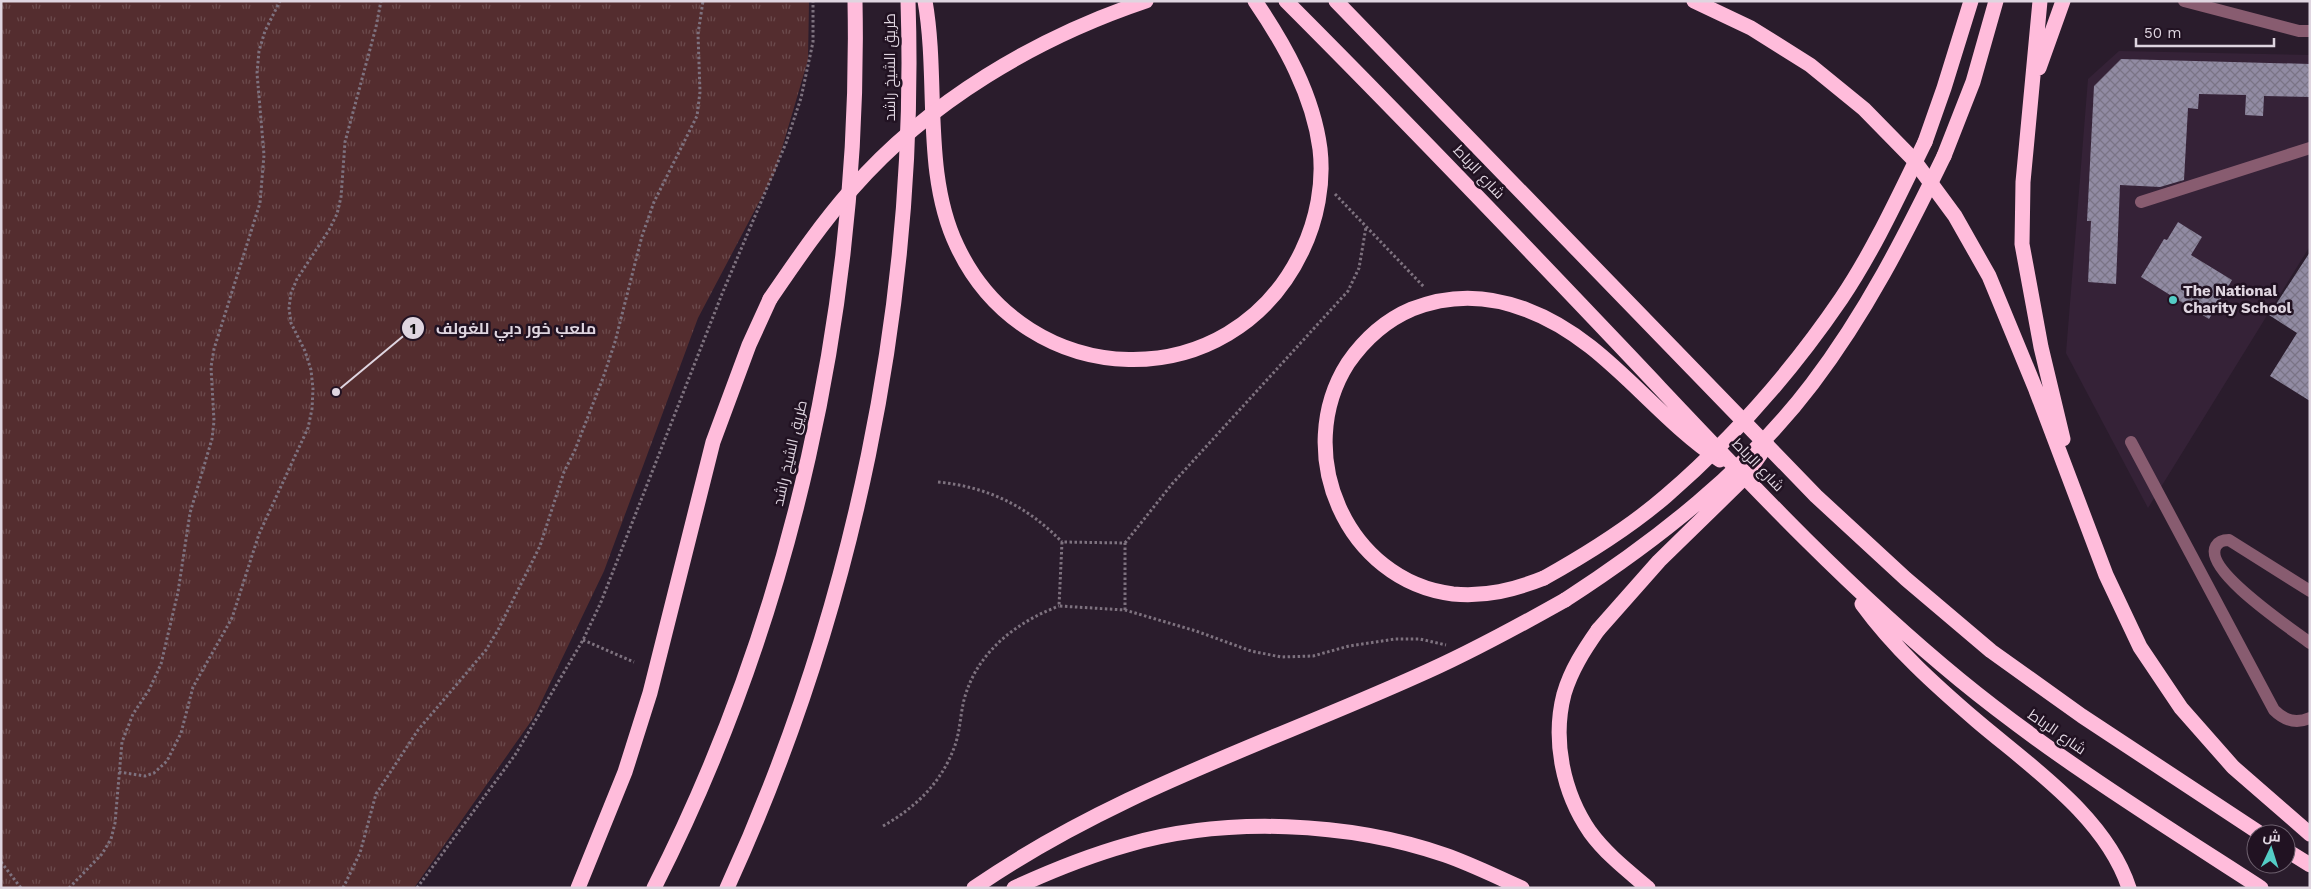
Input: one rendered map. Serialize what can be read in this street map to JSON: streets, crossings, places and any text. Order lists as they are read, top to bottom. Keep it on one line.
{"streets":{"highway":["طريق الشيخ راشد","شارع الرباط"]},"places":["The National Charity School","ملعب خور دبي للغولف"],"scale_bar":"50 m","north":"top"}
